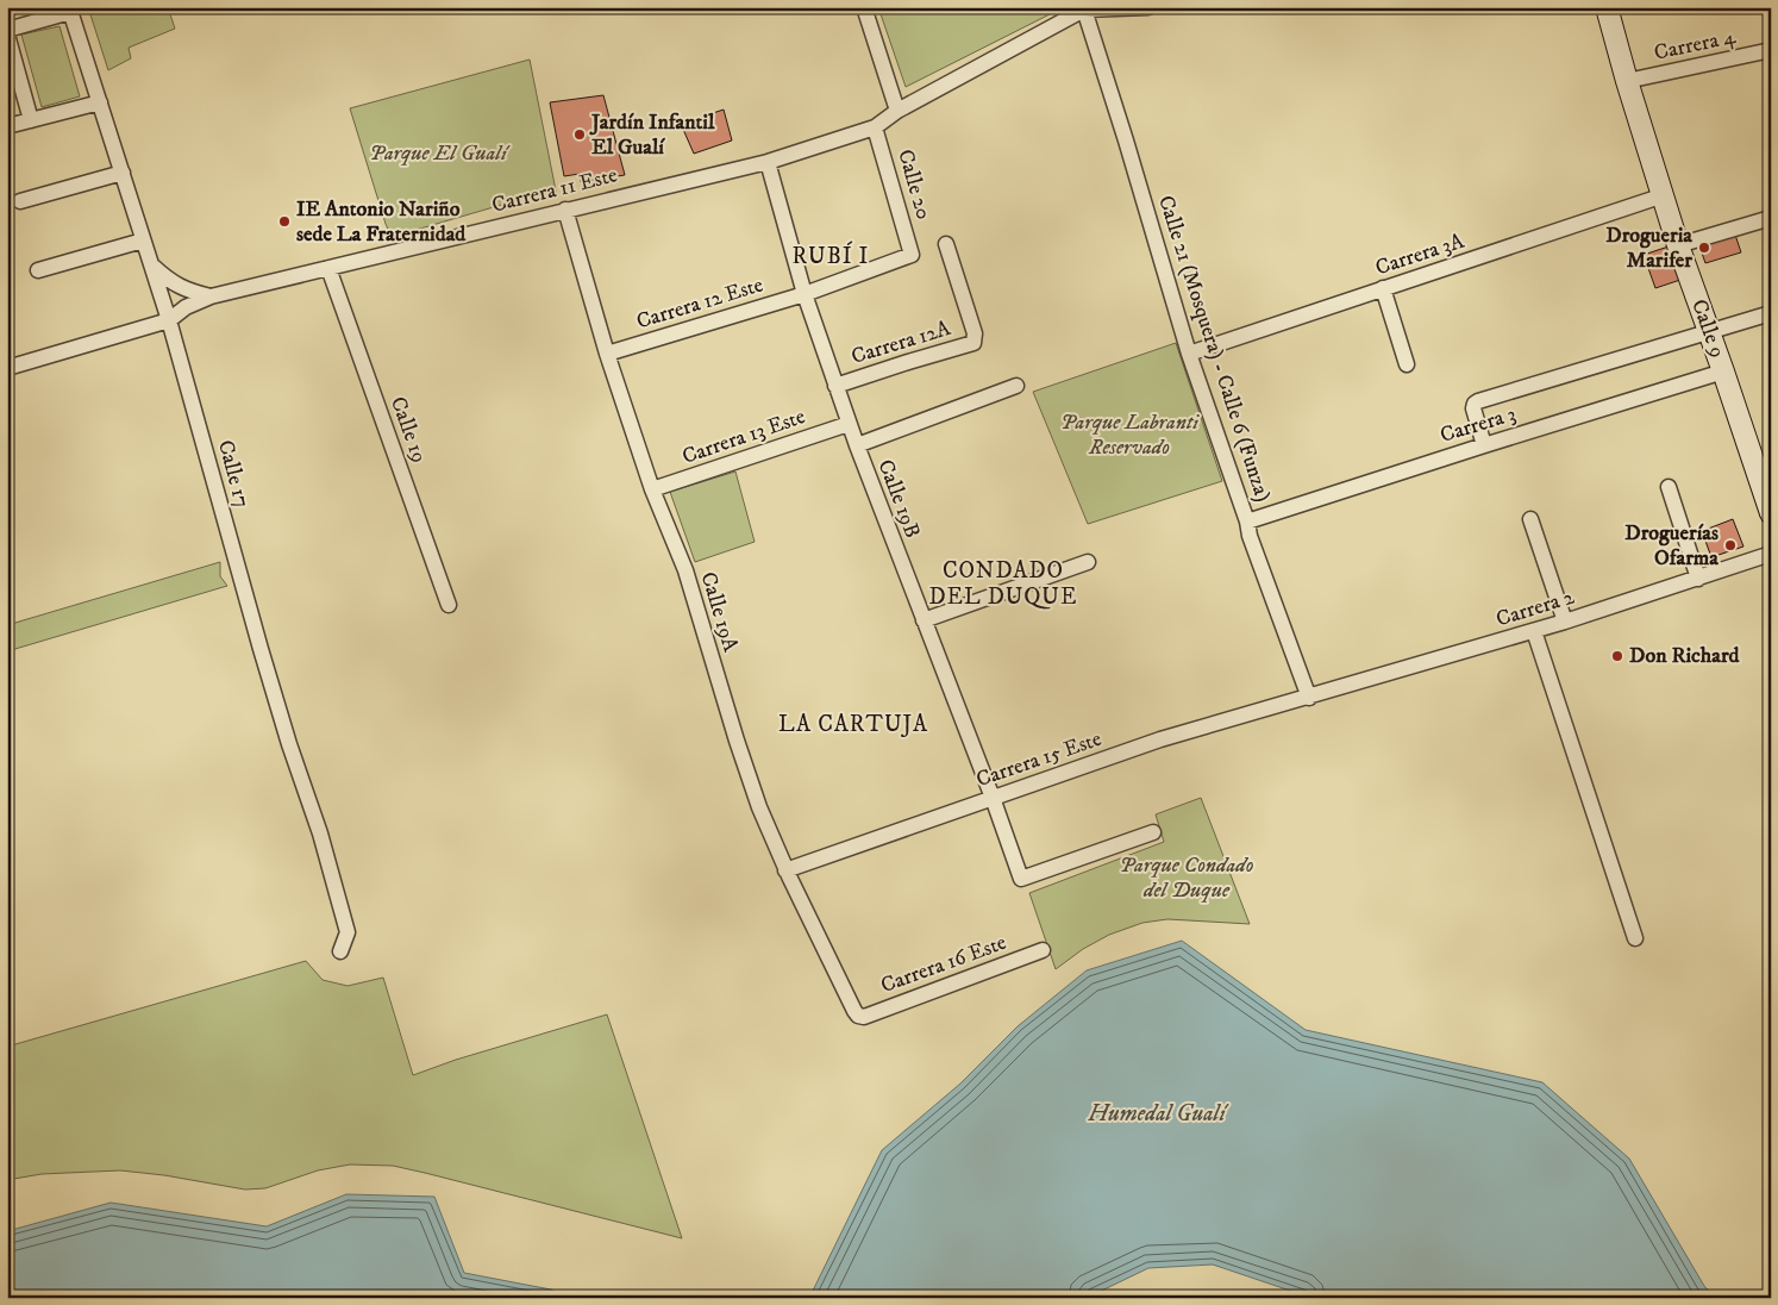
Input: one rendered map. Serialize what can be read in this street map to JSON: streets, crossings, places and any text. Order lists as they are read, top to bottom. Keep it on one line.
{"streets":{"main road":["Calle 9"],"street":["Carrera 4","Calle 20","Carrera 11 Este","Carrera 3A","Carrera 12 Este","Carrera 12A","Calle 21 (Mosquera) - Calle 6 (Funza)","Carrera 3","Calle 19","Carrera 13 Este","Calle 17","Calle 19B","Carrera 2","Calle 19A","Carrera 15 Este","Carrera 16 Este"]},"crossings":[["Carrera 4","Calle 9"],["Calle 20","Carrera 11 Este"],["Calle 20","Carrera 12 Este"],["Carrera 11 Este","Calle 21 (Mosquera) - Calle 6 (Funza)"],["Carrera 11 Este","Calle 19"],["Carrera 11 Este","Calle 17"],["Carrera 11 Este","Calle 19B"],["Carrera 11 Este","Calle 19A"],["Carrera 3A","Calle 9"],["Carrera 3A","Calle 21 (Mosquera) - Calle 6 (Funza)"],["Carrera 12 Este","Calle 19B"],["Carrera 12 Este","Calle 19A"],["Calle 9","Carrera 3"],["Carrera 12A","Calle 19B"],["Calle 21 (Mosquera) - Calle 6 (Funza)","Carrera 3"],["Calle 21 (Mosquera) - Calle 6 (Funza)","Carrera 2"],["Calle 21 (Mosquera) - Calle 6 (Funza)","Carrera 15 Este"],["Carrera 13 Este","Calle 19B"],["Carrera 13 Este","Calle 19A"],["Calle 19B","Carrera 15 Este"],["Carrera 2","Carrera 15 Este"],["Calle 19A","Carrera 15 Este"],["Calle 19A","Carrera 16 Este"]],"districts":["RUBÍ I","CONDADO DEL DUQUE","LA CARTUJA"],"water":["Humedal Gualí"],"parks":["Parque El Gualí","Parque Labranti Reservado","Parque Condado del Duque"],"places":["Jardín Infantil El Gualí","IE Antonio Nariño sede La Fraternidad","Drogueria Marifer","Droguerías Ofarma","Don Richard"]}
